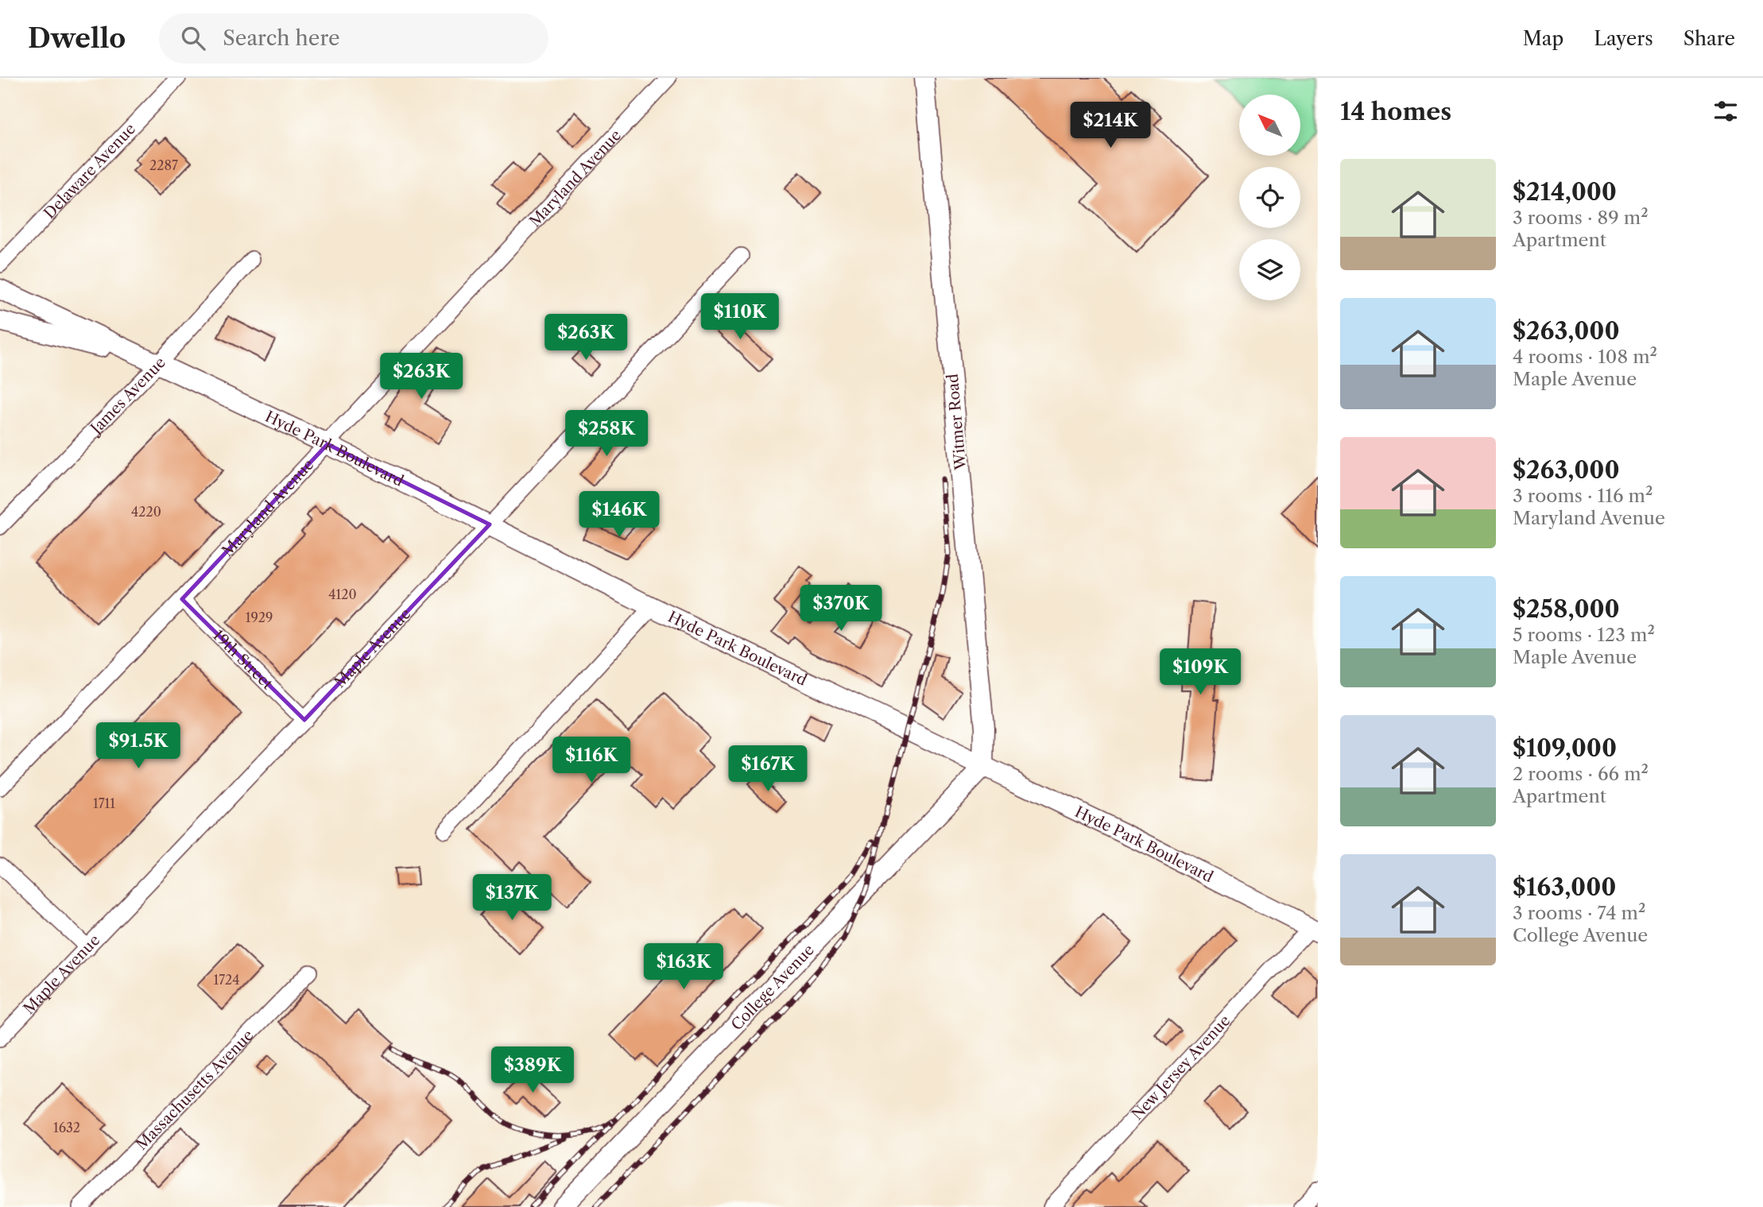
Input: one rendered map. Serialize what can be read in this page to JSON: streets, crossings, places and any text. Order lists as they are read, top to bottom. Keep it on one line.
{"streets":{"main road":["Witmer Road","Hyde Park Boulevard","College Avenue"],"street":["Delaware Avenue","Maryland Avenue","James Avenue","Maple Avenue","19th Street","New Jersey Avenue","Massachusetts Avenue"]},"crossings":[["Maryland Avenue","Hyde Park Boulevard"],["Maryland Avenue","19th Street"],["James Avenue","Hyde Park Boulevard"],["Witmer Road","Hyde Park Boulevard"],["Witmer Road","College Avenue"],["Hyde Park Boulevard","Maple Avenue"],["Hyde Park Boulevard","College Avenue"],["Hyde Park Boulevard","New Jersey Avenue"],["Maple Avenue","19th Street"]],"house_numbers":["2287","4220","4120","1929","1711","1724","1632"],"north":"top left","page":{"header":"Dwello","search":"Search here","nav":["Map","Layers","Share"],"heading":"14 homes","price":["$214K","$110K","$263K","$263K","$258K","$146K","$370K","$109K","$91.5K","$116K","$167K","$137K","$163K","$389K"],"list":[{"name":"$214,000","note":"3 rooms · 89 m² · Apartment"},{"name":"$263,000","note":"4 rooms · 108 m² · Maple Avenue"},{"name":"$263,000","note":"3 rooms · 116 m² · Maryland Avenue"},{"name":"$258,000","note":"5 rooms · 123 m² · Maple Avenue"},{"name":"$109,000","note":"2 rooms · 66 m² · Apartment"},{"name":"$163,000","note":"3 rooms · 74 m² · College Avenue"}]}}
